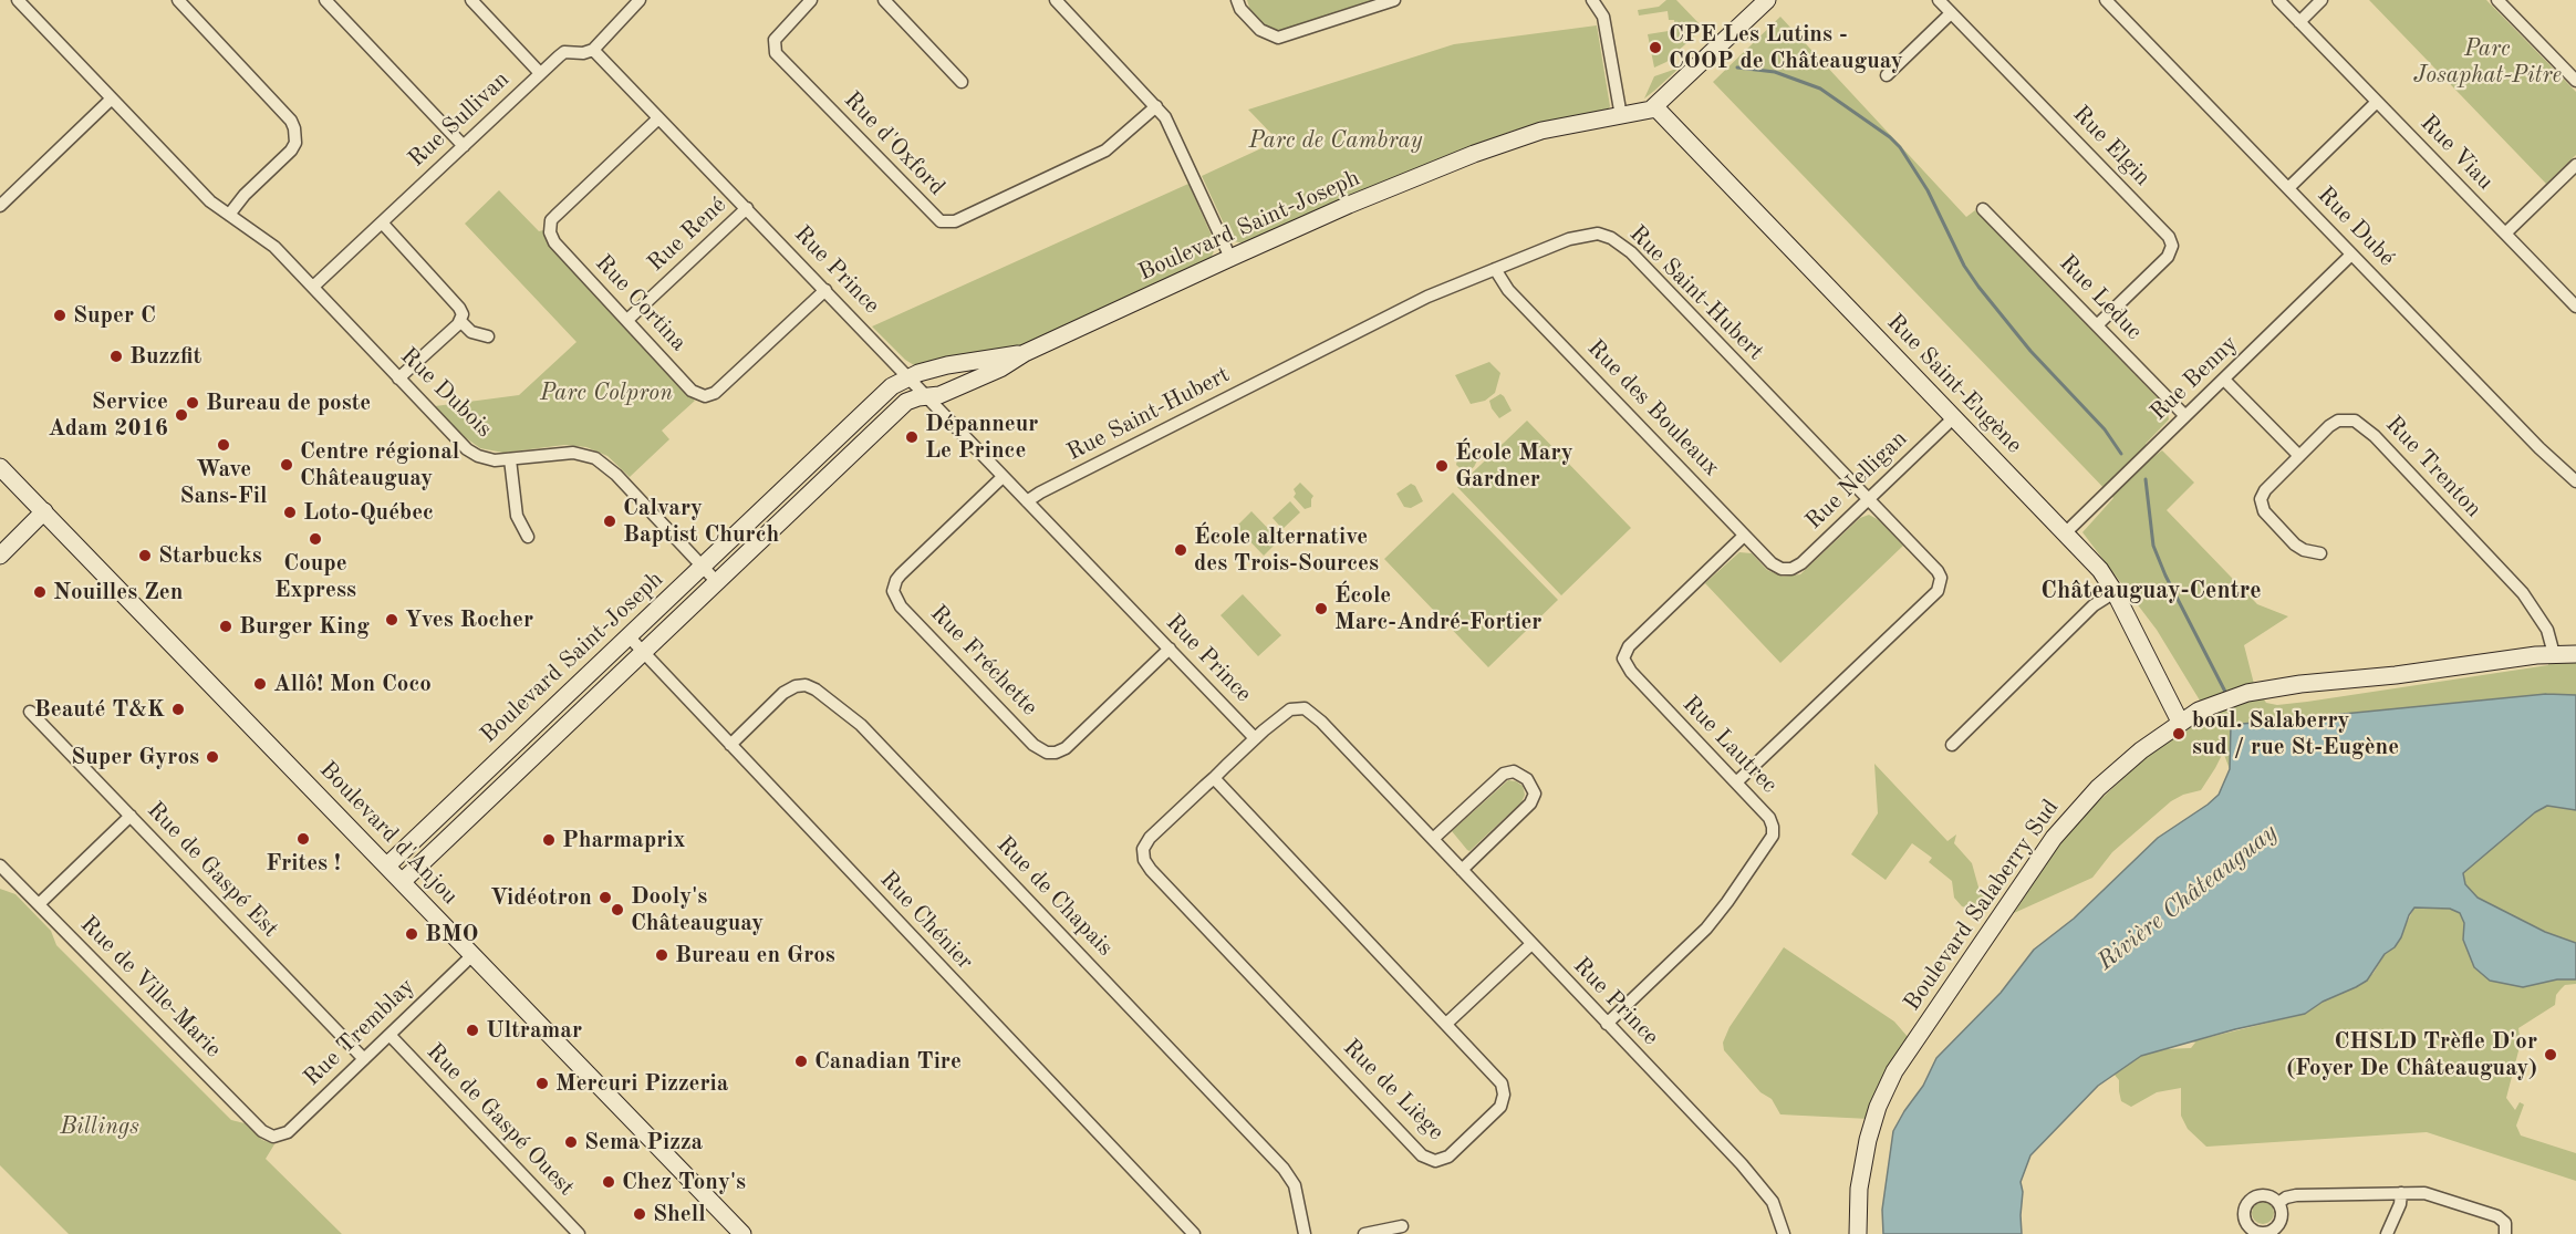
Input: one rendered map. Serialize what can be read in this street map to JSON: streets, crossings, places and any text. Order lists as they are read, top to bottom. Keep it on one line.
{"streets":{"street":["Rue Sullivan","Rue d'Oxford","Rue Elgin","Rue Viau","Boulevard Saint-Joseph","Rue Dubé","Rue René","Rue Prince","Rue Saint-Hubert","Rue Leduc","Rue Cortina","Rue Benny","Rue Saint-Eugène","Rue Dubois","Rue des Bouleaux","Rue Trenton","Rue Nelligan","Rue Fréchette","Rue Lautrec","Boulevard d'Anjou","Rue de Gaspé Est","Rue de Chapais","Boulevard Salaberry Sud","Rue Chénier","Rue de Ville-Marie","Rue Tremblay","Rue de Liège","Rue de Gaspé Ouest"]},"crossings":[["Rue Sullivan","Rue Prince"],["Rue Sullivan","Rue Dubois"],["Rue Elgin","Rue Leduc"],["Boulevard Saint-Joseph","Rue Prince"],["Boulevard Saint-Joseph","Rue Saint-Eugène"],["Boulevard Saint-Joseph","Rue Dubois"],["Boulevard Saint-Joseph","Boulevard d'Anjou"],["Boulevard Saint-Joseph","Rue Chénier"],["Rue Dubé","Rue Benny"],["Rue René","Rue Prince"],["Rue René","Rue Cortina"],["Rue Prince","Rue Saint-Hubert"],["Rue Prince","Rue Cortina"],["Rue Prince","Rue Fréchette"],["Rue Prince","Rue Lautrec"],["Rue Prince","Rue de Liège"],["Rue Saint-Hubert","Rue des Bouleaux"],["Rue Saint-Hubert","Rue Nelligan"],["Rue Saint-Hubert","Rue Lautrec"],["Rue Leduc","Rue Benny"],["Rue Benny","Rue Saint-Eugène"],["Rue Saint-Eugène","Rue Nelligan"],["Rue Saint-Eugène","Boulevard Salaberry Sud"],["Rue des Bouleaux","Rue Nelligan"],["Rue des Bouleaux","Rue Lautrec"],["Rue Trenton","Boulevard Salaberry Sud"],["Boulevard d'Anjou","Rue Tremblay"],["Rue de Gaspé Est","Rue Tremblay"],["Rue de Chapais","Rue Chénier"],["Rue de Ville-Marie","Rue Tremblay"],["Rue Tremblay","Rue de Gaspé Ouest"]],"districts":["Châteauguay-Centre"],"water":["Rivière Châteauguay"],"parks":["Parc Josaphat-Pitre","Parc de Cambray","Parc Colpron","Billings"],"places":["CPE Les Lutins - COOP de Châteauguay","Super C","Buzzfit","Bureau de poste","Service Adam 2016","Dépanneur Le Prince","Wave Sans-Fil","Centre régional Châteauguay","École Mary Gardner","Loto-Québec","Calvary Baptist Church","Coupe Express","École alternative des Trois-Sources","Starbucks","Nouilles Zen","École Marc-André-Fortier","Yves Rocher","Burger King","Allô! Mon Coco","Beauté T&K","boul. Salaberry sud / rue St-Eugène","Super Gyros","Frites !","Pharmaprix","Vidéotron","Dooly's Châteauguay","BMO","Bureau en Gros","Ultramar","CHSLD Trèfle D'or (Foyer De Châteauguay)","Canadian Tire","Mercuri Pizzeria","Sema Pizza","Chez Tony's","Shell"]}
